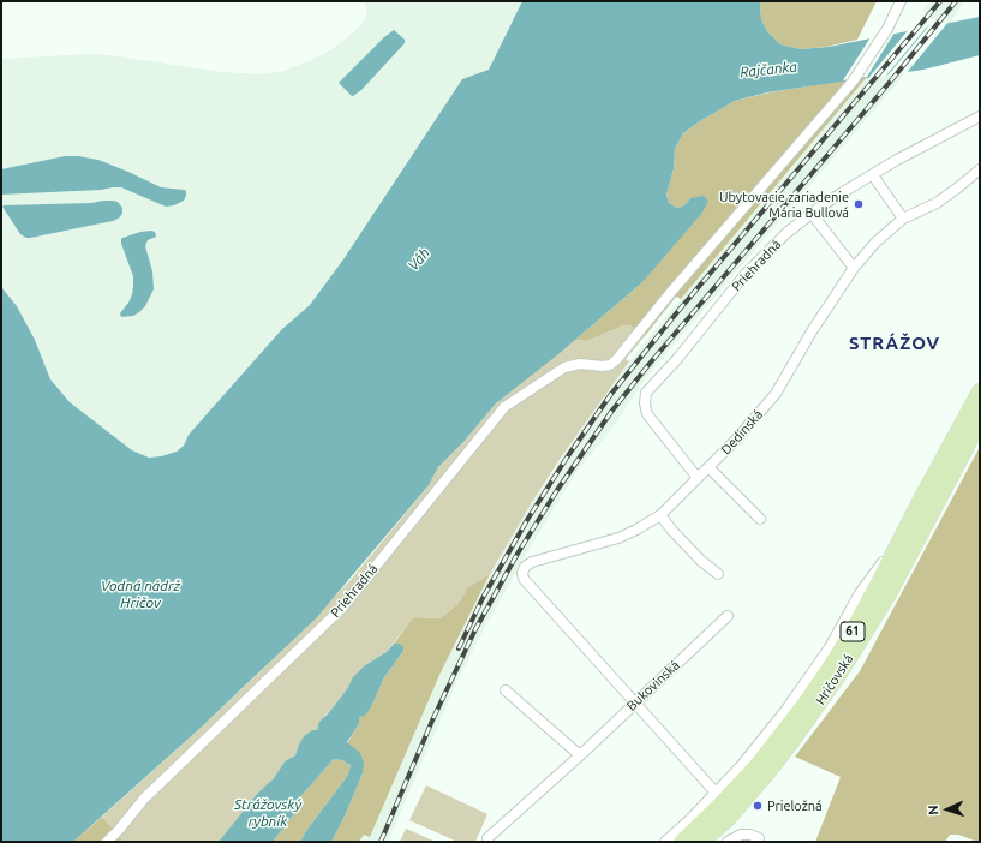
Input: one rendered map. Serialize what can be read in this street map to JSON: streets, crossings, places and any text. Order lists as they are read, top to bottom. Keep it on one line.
{"streets":{"main road":["61","Hričovská"],"street":["Priehradná","Dedinská","Bukovinská"]},"crossings":[["Priehradná","Dedinská"],["Dedinská","Bukovinská"]],"districts":["STRÁŽOV"],"water":["Rajčanka","Váh","Vodná nádrž Hričov","Strážovský rybník"],"places":["Ubytovacie zariadenie Mária Bullová","Prieložná"],"north":"left"}
